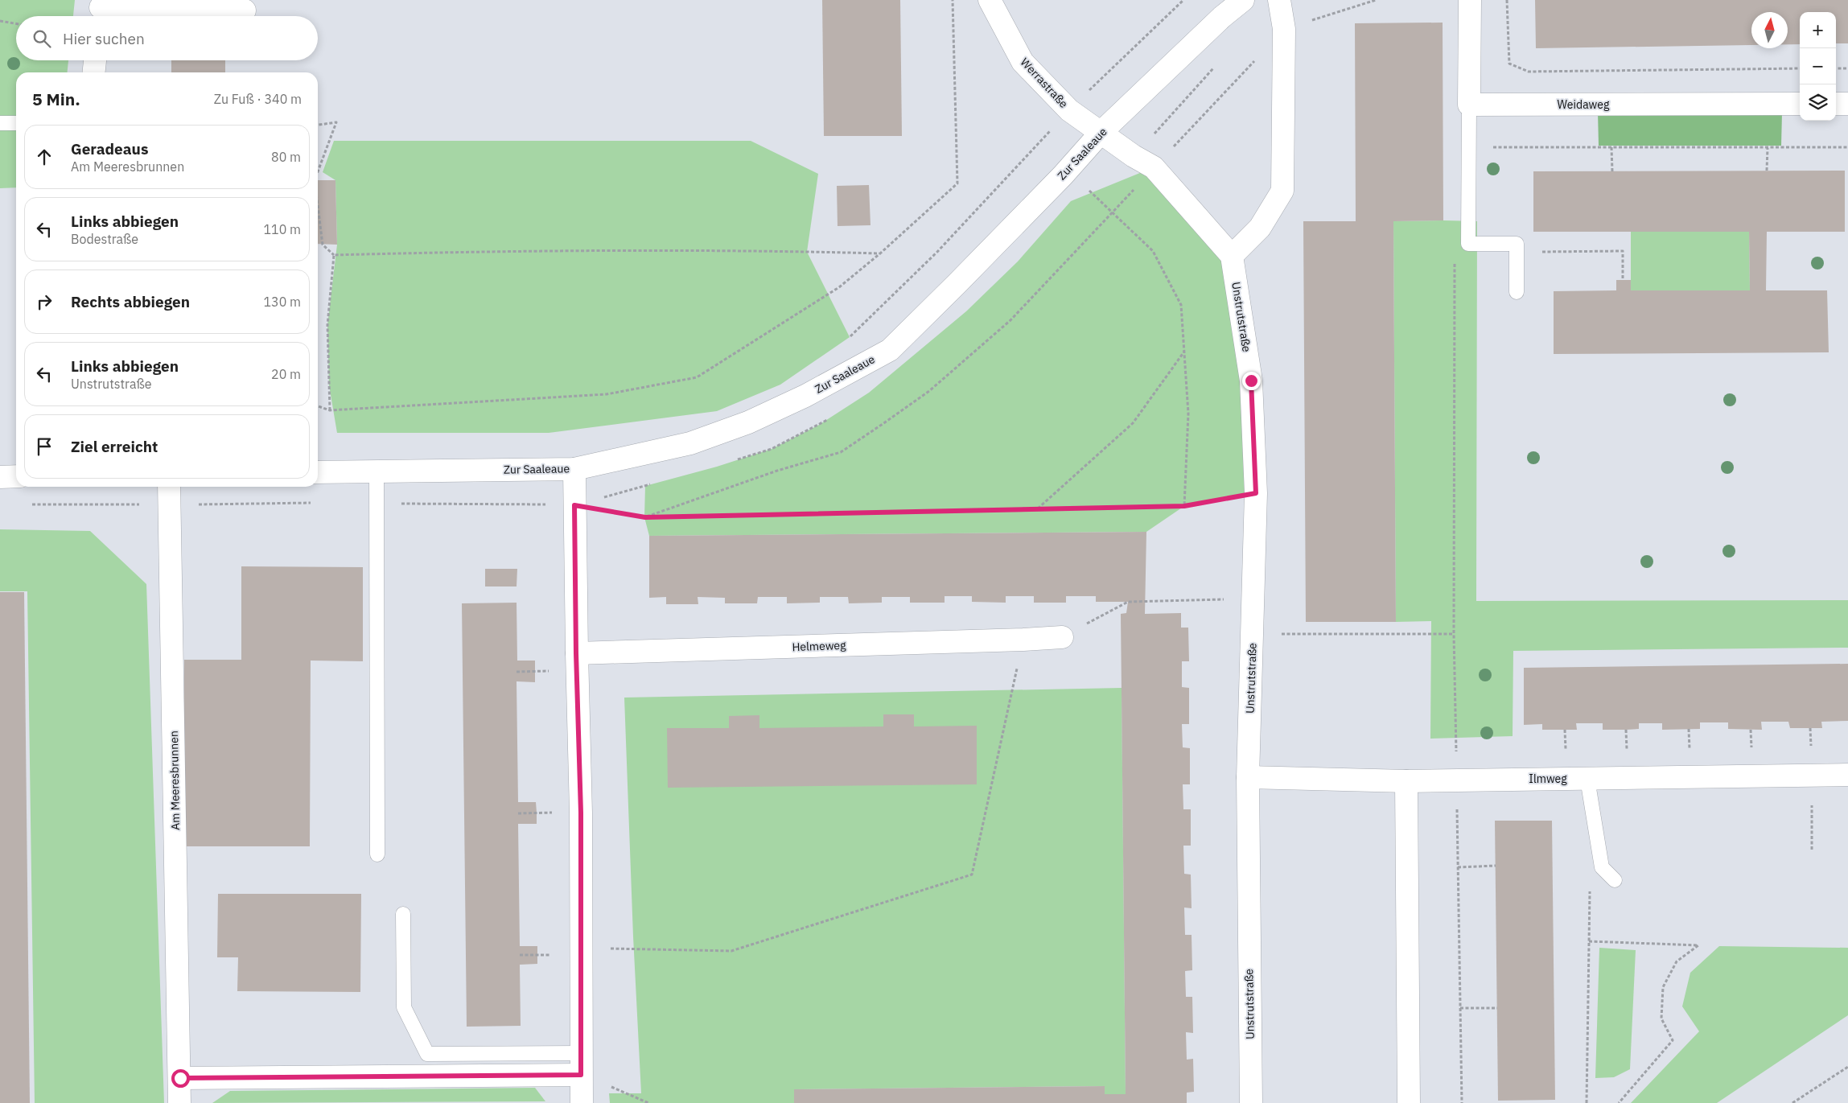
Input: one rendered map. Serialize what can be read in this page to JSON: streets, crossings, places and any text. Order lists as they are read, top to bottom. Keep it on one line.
{"streets":{"street":["Werrastraße","Weidaweg","Zur Saaleaue","Unstrutstraße","Helmeweg","Ilmweg","Am Meeresbrunnen"]},"crossings":[["Werrastraße","Zur Saaleaue"],["Unstrutstraße","Ilmweg"]],"north":"top","page":{"map_buttons":["+","−"],"search":"Hier suchen","heading":["5 Min.","Zu Fuß · 340 m"],"list":[["Geradeaus","Am Meeresbrunnen","80 m"],["Links abbiegen","Bodestraße","110 m"],["Rechts abbiegen","130 m"],["Links abbiegen","Unstrutstraße","20 m"],"Ziel erreicht"]}}
